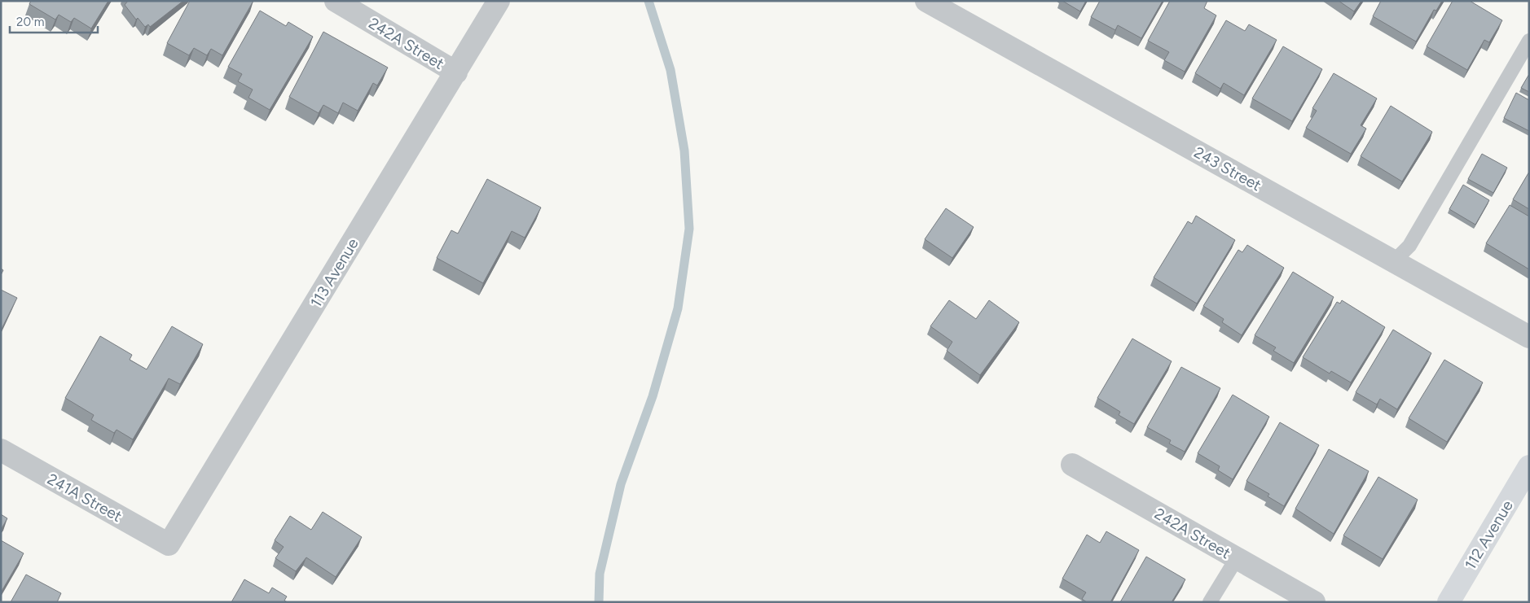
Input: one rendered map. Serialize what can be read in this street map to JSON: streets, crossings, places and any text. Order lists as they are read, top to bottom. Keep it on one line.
{"streets":{"main road":["112 Avenue"],"street":["242A Street","243 Street","113 Avenue","241A Street"]},"crossings":[["242A Street","113 Avenue"],["113 Avenue","241A Street"]],"scale_bar":"20 m"}
